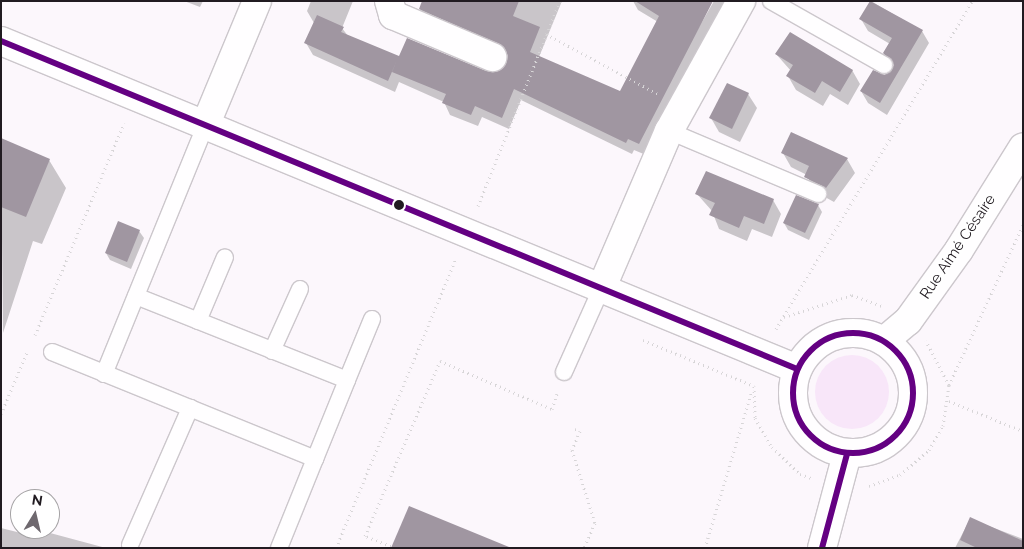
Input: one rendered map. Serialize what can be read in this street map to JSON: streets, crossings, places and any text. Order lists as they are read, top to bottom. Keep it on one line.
{"streets":{"street":["Rue Aimé Césaire"]},"north":"top"}
